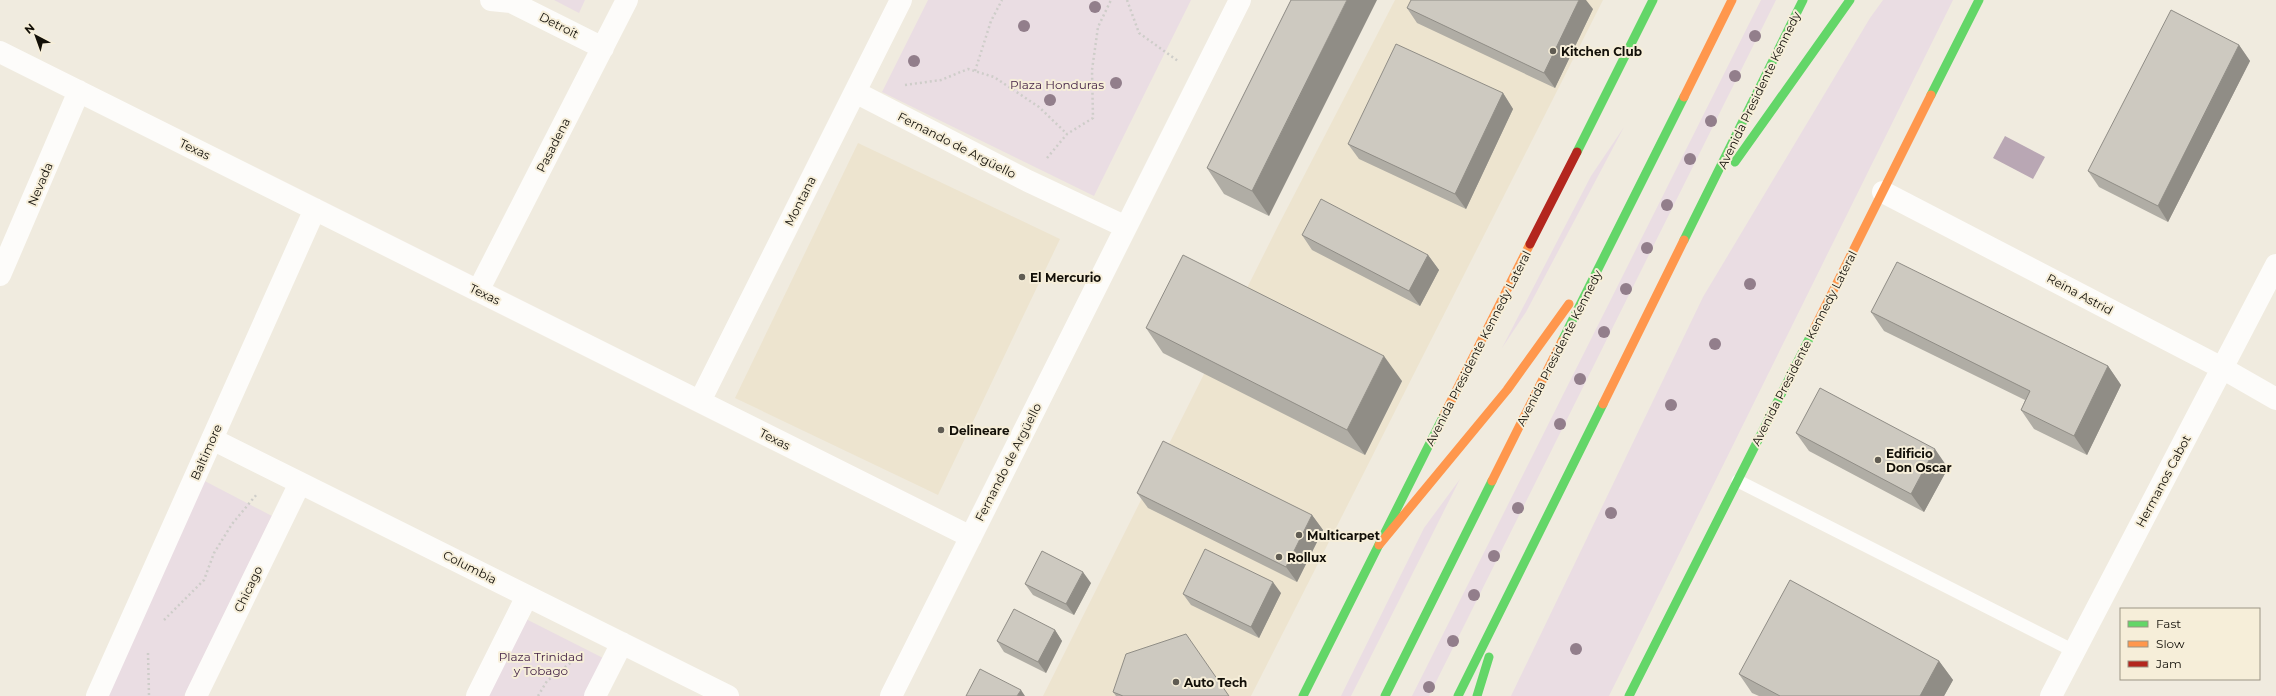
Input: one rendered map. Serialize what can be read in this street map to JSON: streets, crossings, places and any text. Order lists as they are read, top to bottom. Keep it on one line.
{"streets":{"main road":["Avenida Presidente Kennedy","Avenida Presidente Kennedy Lateral"],"street":["Detroit","Pasadena","Fernando de Argüello","Texas","Nevada","Montana","Reina Astrid","Baltimore","Hermanos Cabot","Columbia","Chicago"]},"crossings":[["Detroit","Pasadena"],["Pasadena","Texas"],["Fernando de Argüello","Texas"],["Fernando de Argüello","Montana"],["Texas","Nevada"],["Texas","Montana"],["Texas","Baltimore"],["Reina Astrid","Avenida Presidente Kennedy Lateral"],["Reina Astrid","Hermanos Cabot"],["Baltimore","Columbia"],["Columbia","Chicago"]],"parks":["Plaza Honduras","Plaza Trinidad y Tobago"],"places":["Kitchen Club","El Mercurio","Delineare","Edificio Don Oscar","Multicarpet","Rollux","Auto Tech"],"legend":["Fast","Slow","Jam"],"north":"top left"}
